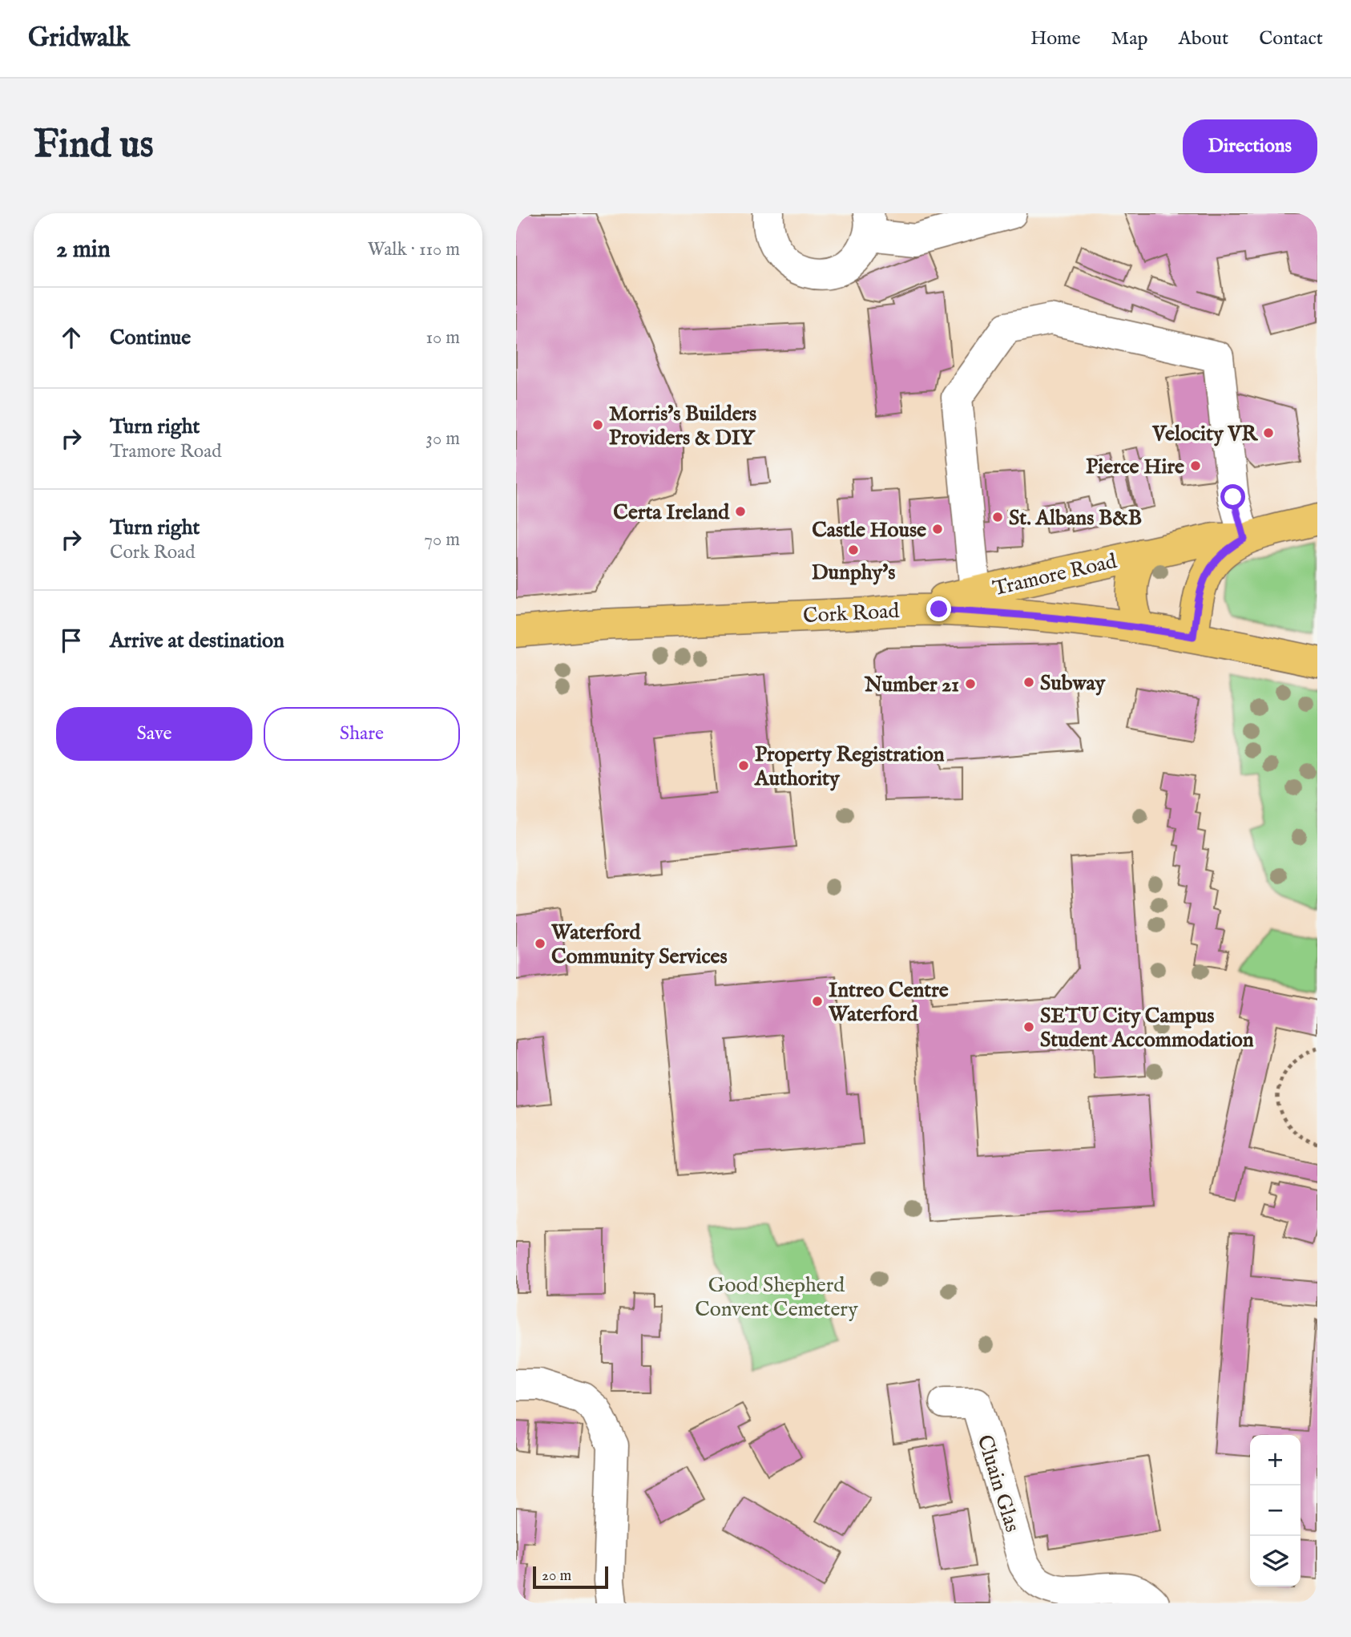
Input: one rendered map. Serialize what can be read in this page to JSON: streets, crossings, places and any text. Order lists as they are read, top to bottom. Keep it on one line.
{"streets":{"main road":["Tramore Road","Cork Road"],"street":["Cluain Glas"]},"crossings":[["Tramore Road","Cork Road"]],"parks":["Good Shepherd Convent Cemetery"],"places":["Morris's Builders Providers & DIY","Velocity VR","Pierce Hire","Certa Ireland","St. Albans B&B","Castle House","Dunphy's","Subway","Number 21","Property Registration Authority","Waterford Community Services","Intreo Centre Waterford","SETU City Campus Student Accommodation"],"scale_bar":"20 m","page":{"header":"Gridwalk","nav":["Home","Map","About","Contact"],"buttons":["Directions",["Save","Share"]],"title":"Find us","heading":["2 min","Walk · 110 m"],"list":[["Continue","10 m"],["Turn right","Tramore Road","30 m"],["Turn right","Cork Road","70 m"],"Arrive at destination"],"map_buttons":["+","−"],"scale":"20 m"}}
